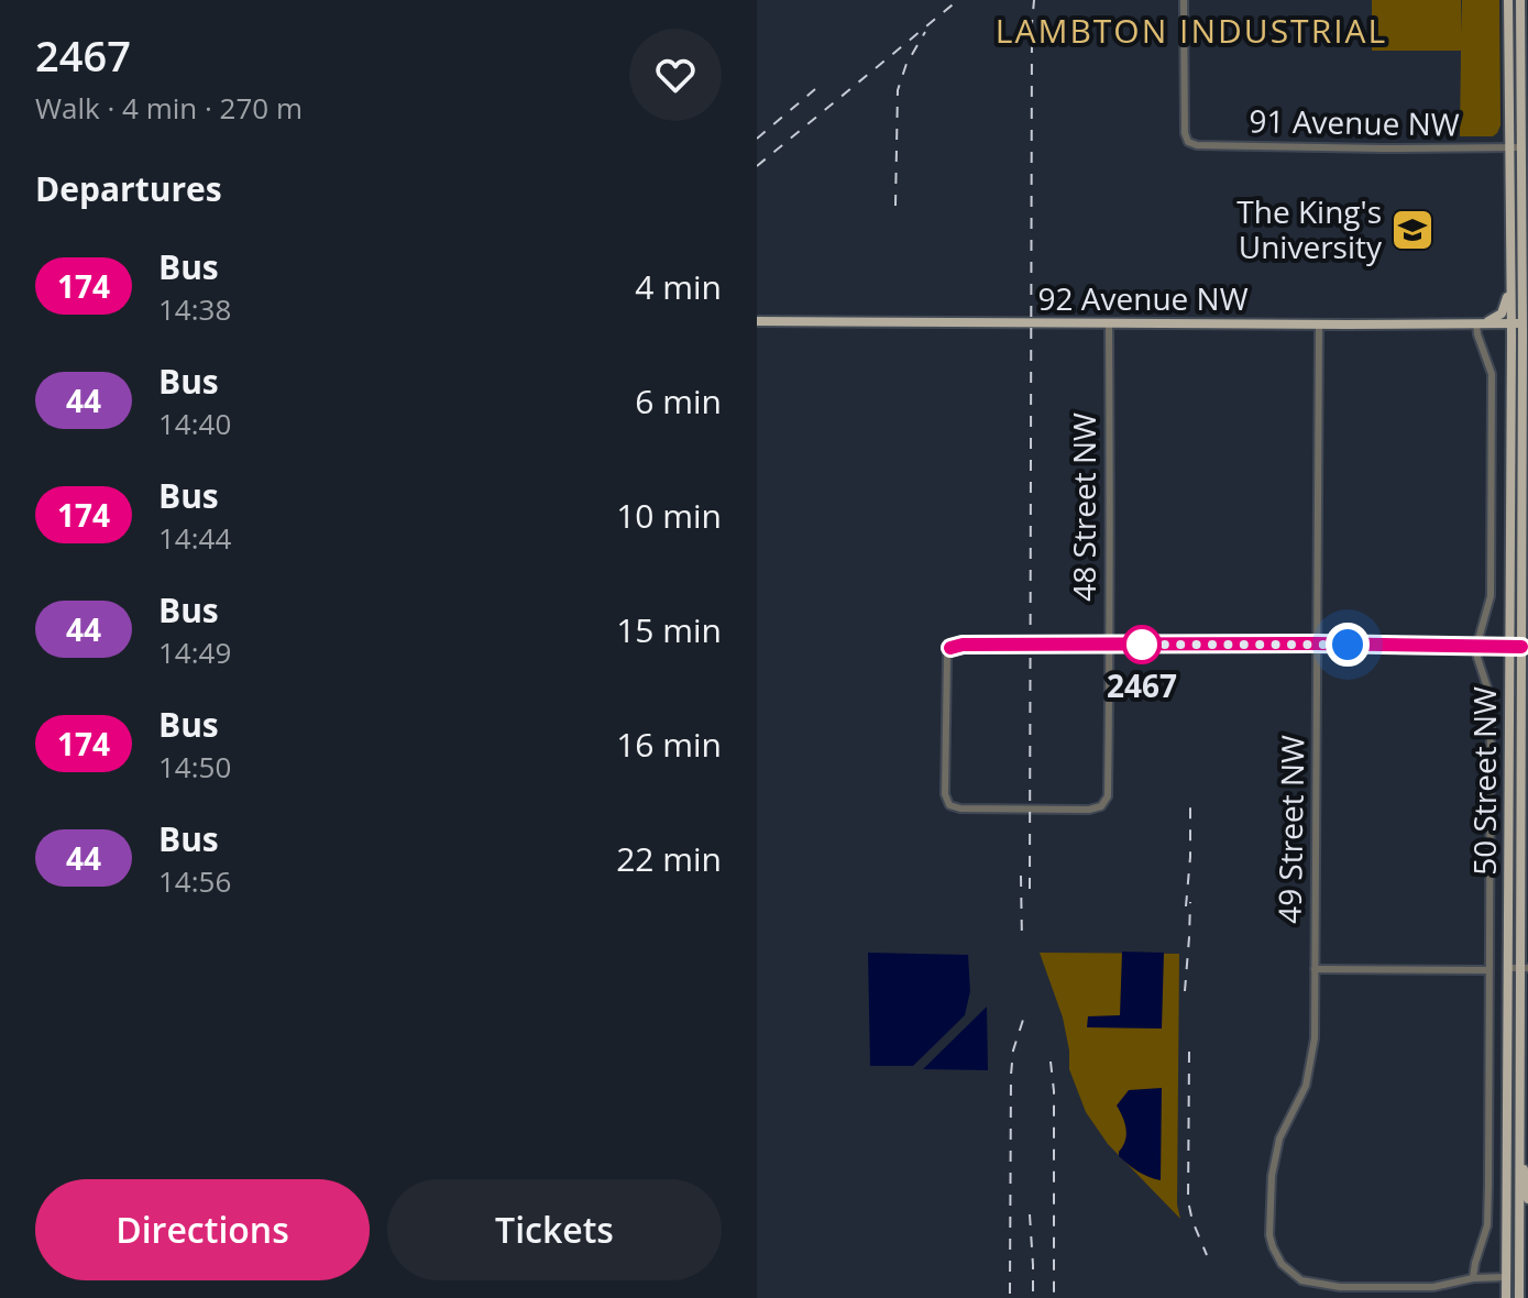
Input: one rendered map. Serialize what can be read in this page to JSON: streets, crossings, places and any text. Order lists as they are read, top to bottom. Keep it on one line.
{"streets":{"main road":["92 Avenue NW","50 Street NW"],"street":["91 Avenue NW","48 Street NW","49 Street NW"]},"crossings":[["91 Avenue NW","50 Street NW"],["92 Avenue NW","48 Street NW"],["92 Avenue NW","50 Street NW"],["92 Avenue NW","49 Street NW"]],"districts":["LAMBTON INDUSTRIAL"],"places":{"school or university":["The King's University"],"other":["2467"]},"lines":["bus line 174"],"page":{"heading":[["2467","Walk · 4 min · 270 m"],"Departures"],"list":[{"mark":"174","name":"Bus","note":"14:38","value":"4 min"},{"mark":"44","name":"Bus","note":"14:40","value":"6 min"},{"mark":"174","name":"Bus","note":"14:44","value":"10 min"},{"mark":"44","name":"Bus","note":"14:49","value":"15 min"},{"mark":"174","name":"Bus","note":"14:50","value":"16 min"},{"mark":"44","name":"Bus","note":"14:56","value":"22 min"}],"buttons":["Directions","Tickets"]}}
